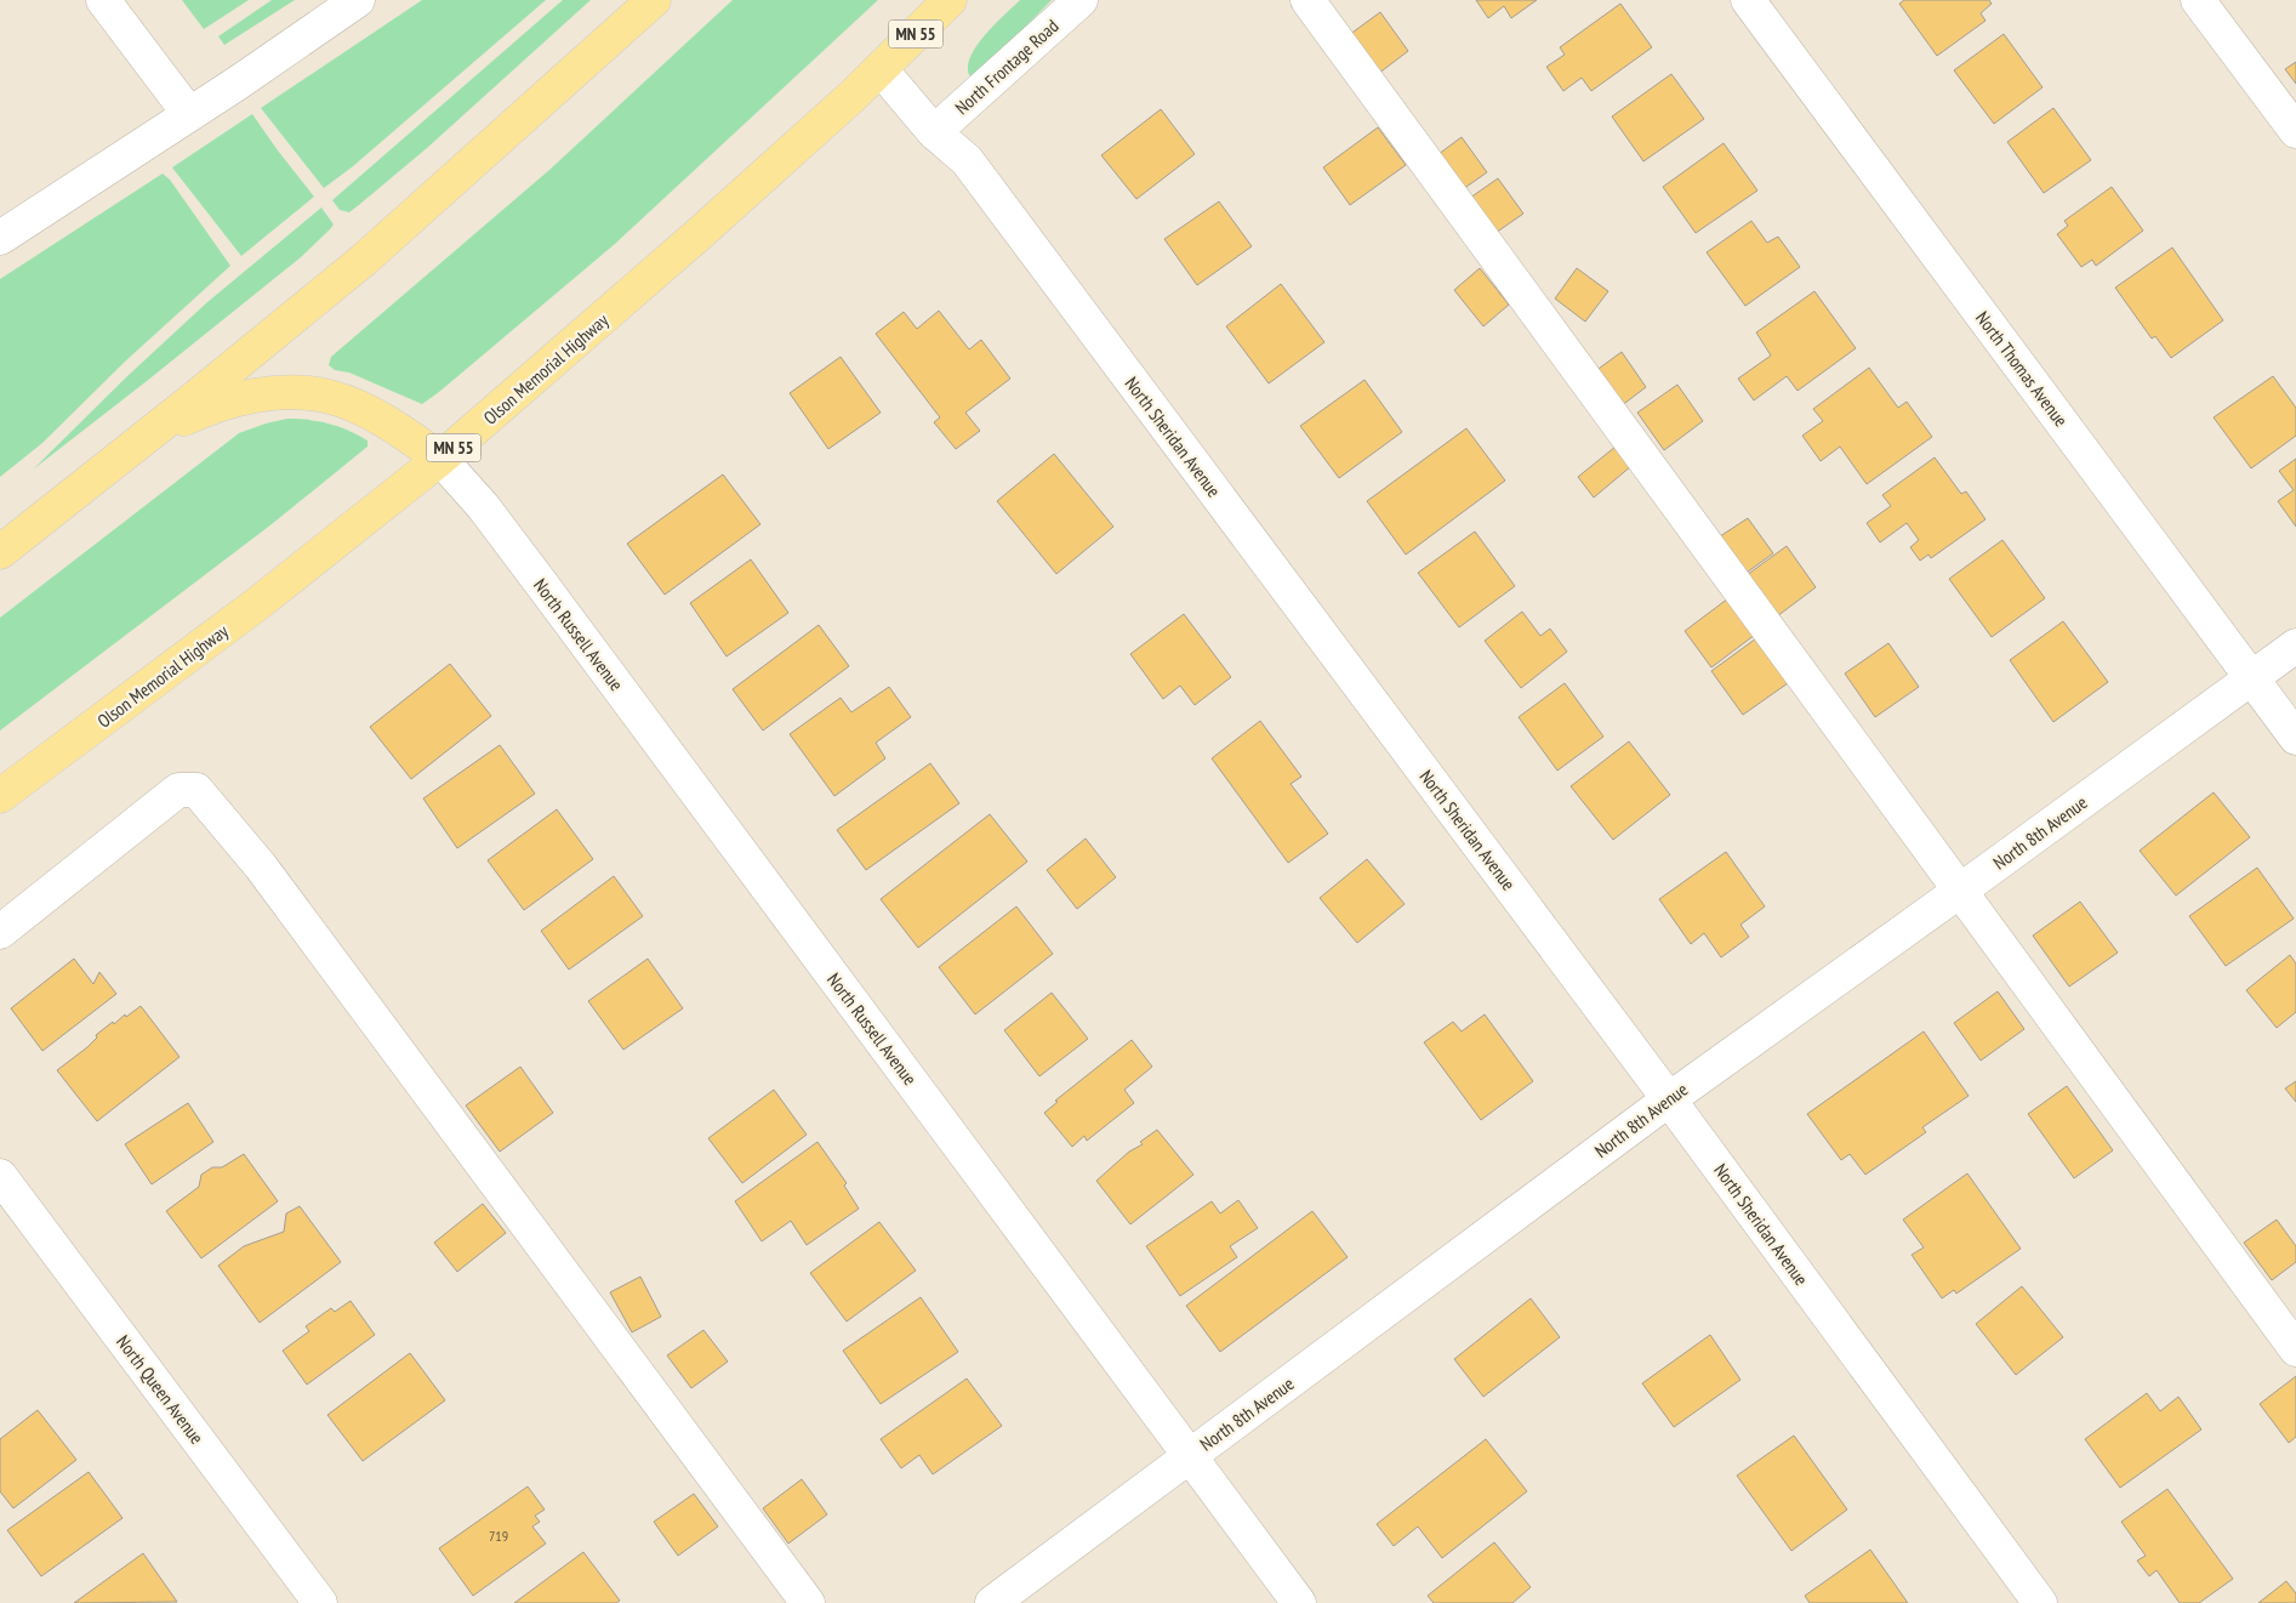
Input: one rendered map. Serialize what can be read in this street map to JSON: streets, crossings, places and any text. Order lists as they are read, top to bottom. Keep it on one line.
{"streets":{"main road":["MN 55","Olson Memorial Highway"],"street":["North Frontage Road","North Thomas Avenue","North Sheridan Avenue","North Russell Avenue","North 8th Avenue","North Queen Avenue"]},"crossings":[["North Frontage Road","North Sheridan Avenue"],["Olson Memorial Highway","North Sheridan Avenue"],["Olson Memorial Highway","North Russell Avenue"],["North Thomas Avenue","North 8th Avenue"],["North Sheridan Avenue","North 8th Avenue"],["North Russell Avenue","North 8th Avenue"]],"house_numbers":["719"]}
